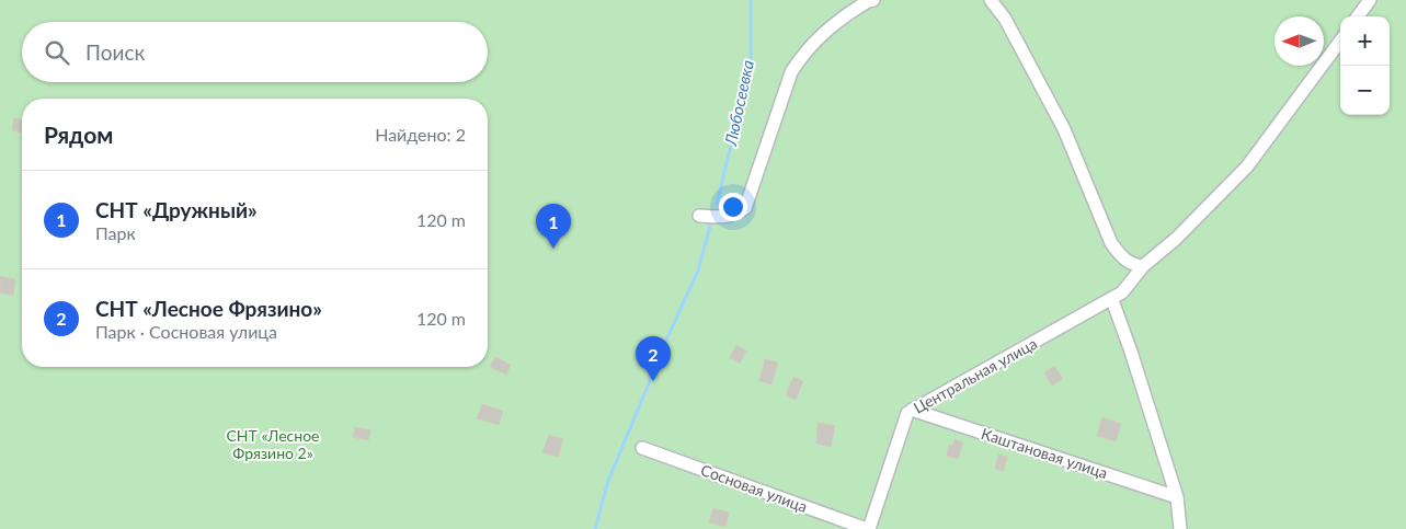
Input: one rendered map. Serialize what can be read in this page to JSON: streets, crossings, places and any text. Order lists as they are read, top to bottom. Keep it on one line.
{"streets":{"street":["Центральная улица","Каштановая улица","Сосновая улица"]},"crossings":[["Центральная улица","Каштановая улица"],["Центральная улица","Сосновая улица"]],"water":["Любосеевка"],"parks":["СНТ «Лесное Фрязино 2»"],"north":"left","page":{"map_buttons":["+","−"],"search":"Поиск","heading":["Рядом","Найдено: 2"],"list":[{"mark":"1","name":"СНТ «Дружный»","note":"Парк","value":"120 m"},{"mark":"2","name":"СНТ «Лесное Фрязино»","note":"Парк · Сосновая улица","value":"120 m"}],"pins":["1","2"]}}
